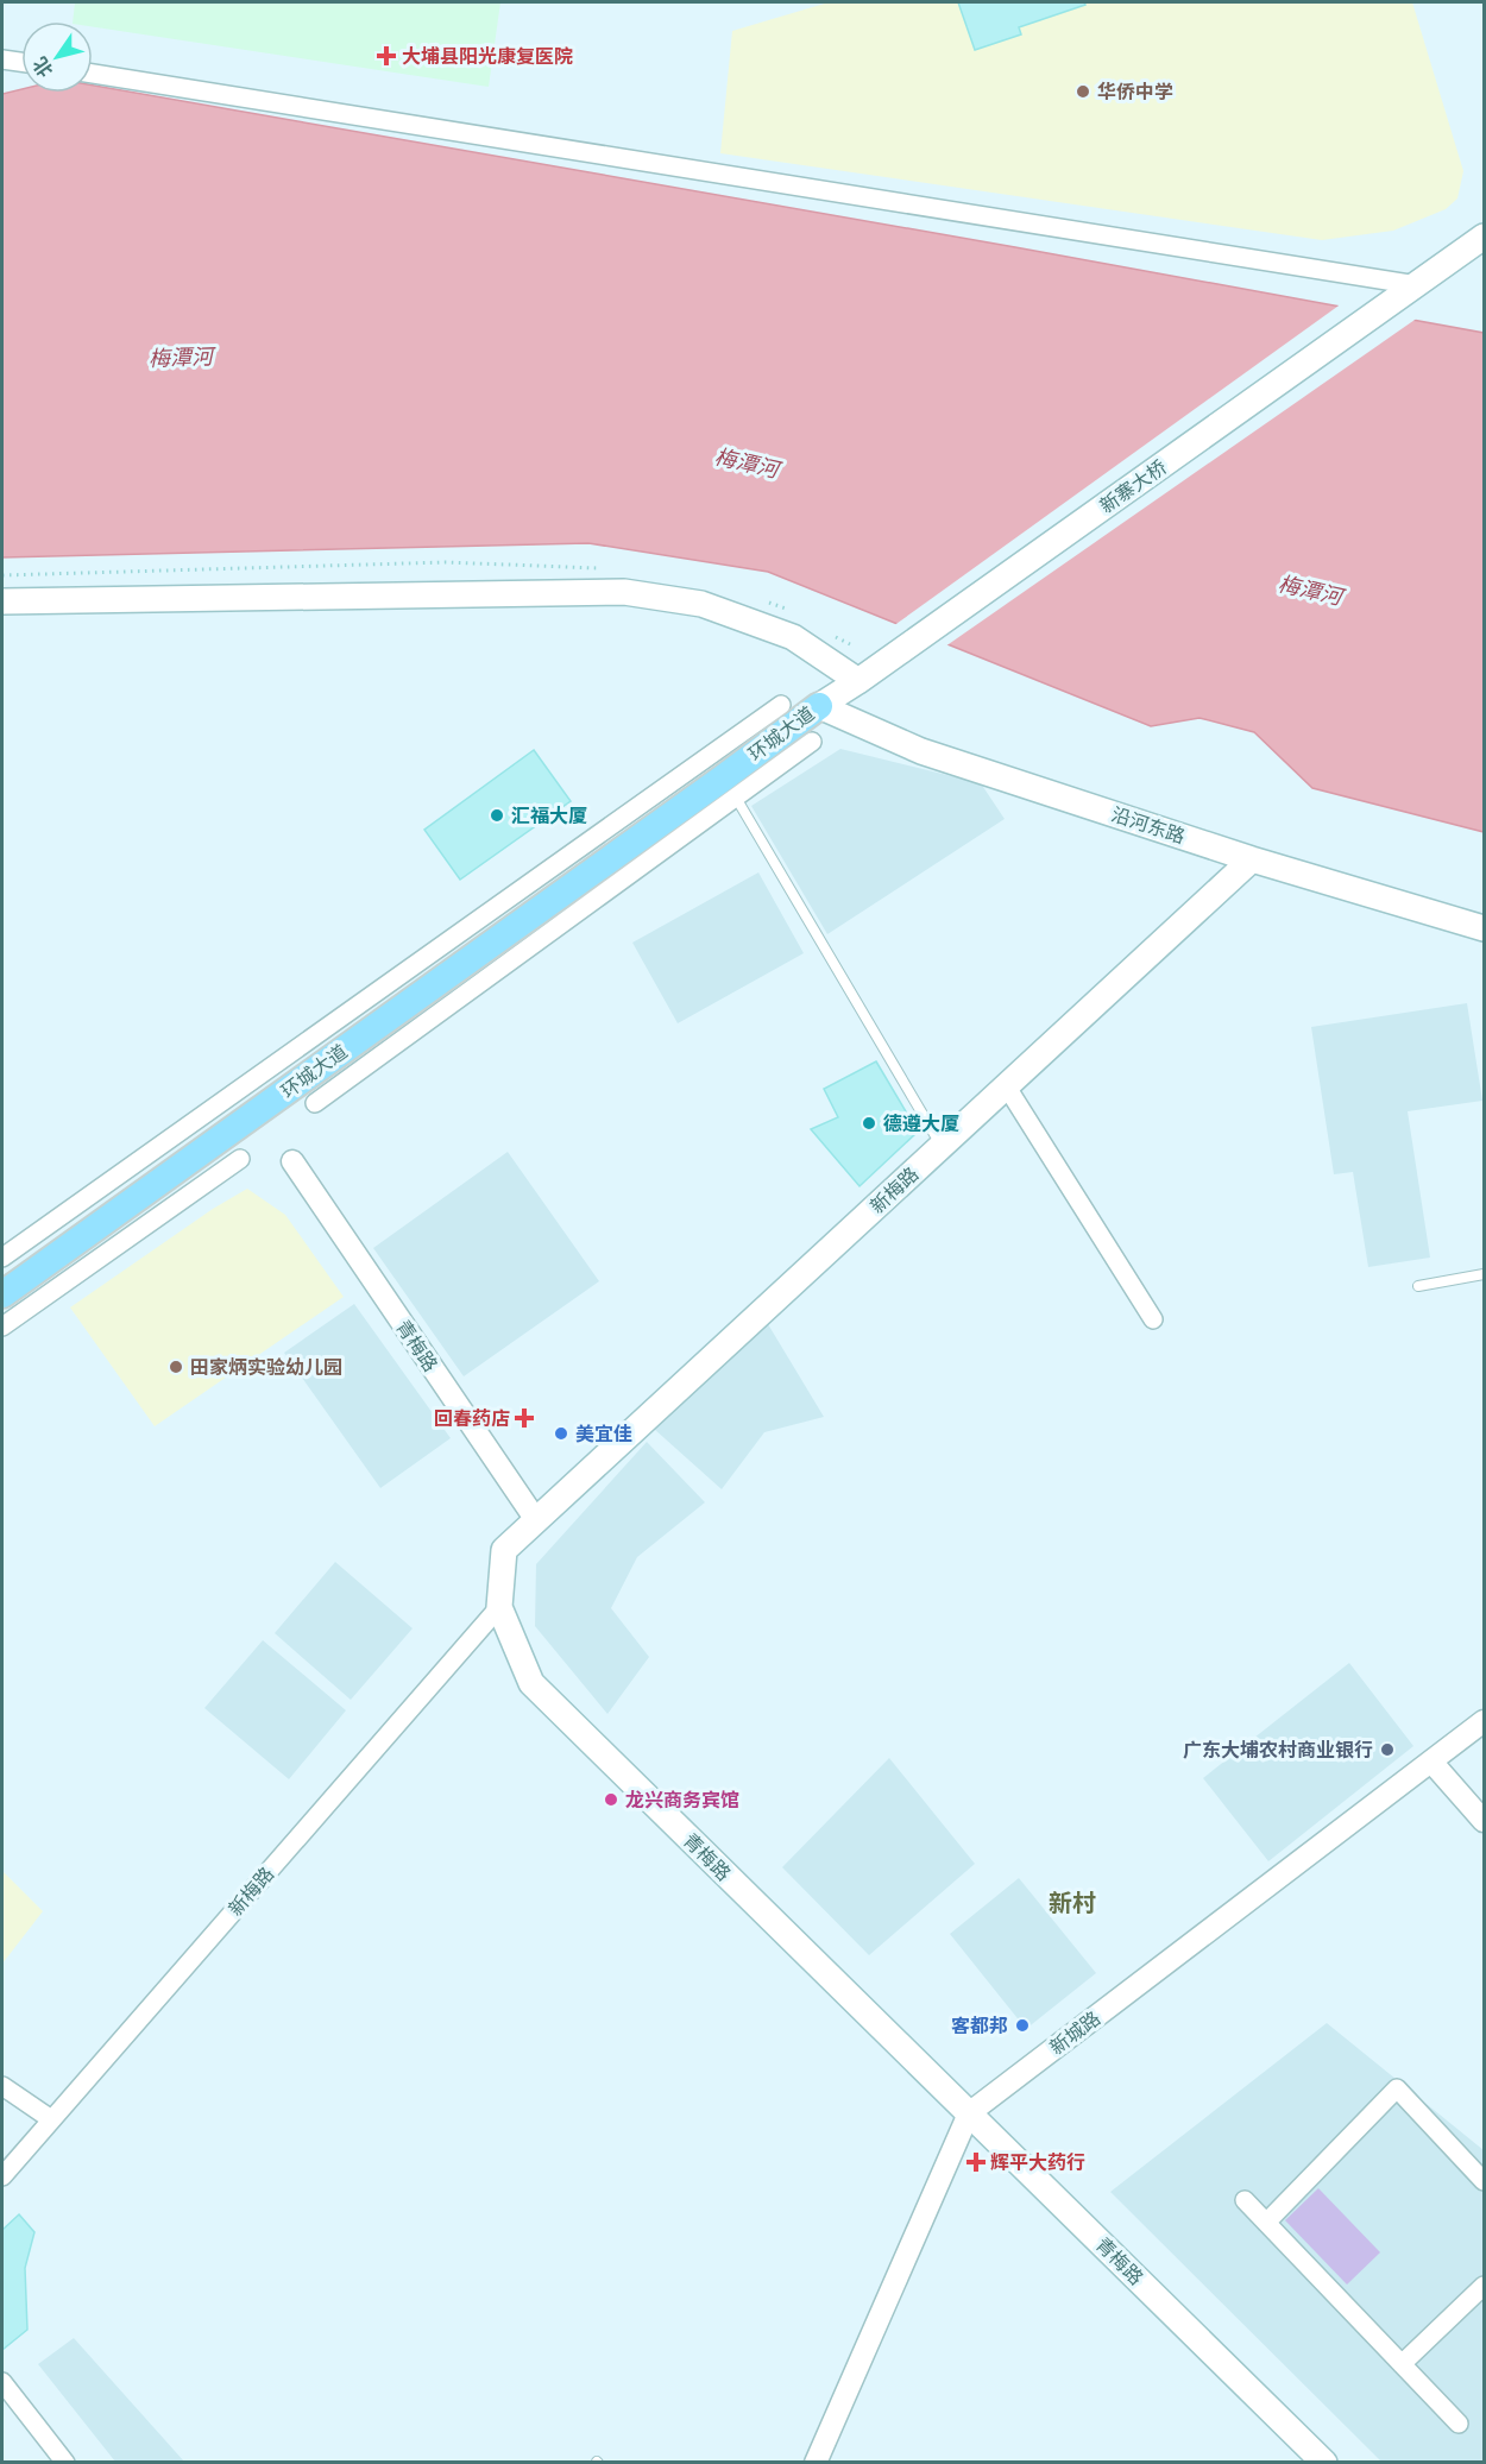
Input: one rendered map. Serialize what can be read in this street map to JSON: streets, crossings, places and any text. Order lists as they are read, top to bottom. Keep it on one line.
{"streets":{"main road":["新寨大桥","环城大道","沿河东路","新梅路","青梅路"],"street":["新城路"]},"crossings":[["新寨大桥","环城大道"],["新寨大桥","沿河东路"],["环城大道","沿河东路"],["沿河东路","新梅路"],["新梅路","青梅路"],["青梅路","新城路"]],"districts":["新村"],"water":["梅潭河"],"places":{"health":["大埔县阳光康复医院","回春药店","辉平大药行"],"other":["华侨中学","汇福大厦","德遵大厦","田家炳实验幼儿园","美宜佳","广东大埔农村商业银行","龙兴商务宾馆","客都邦"]},"north":"bottom left"}
